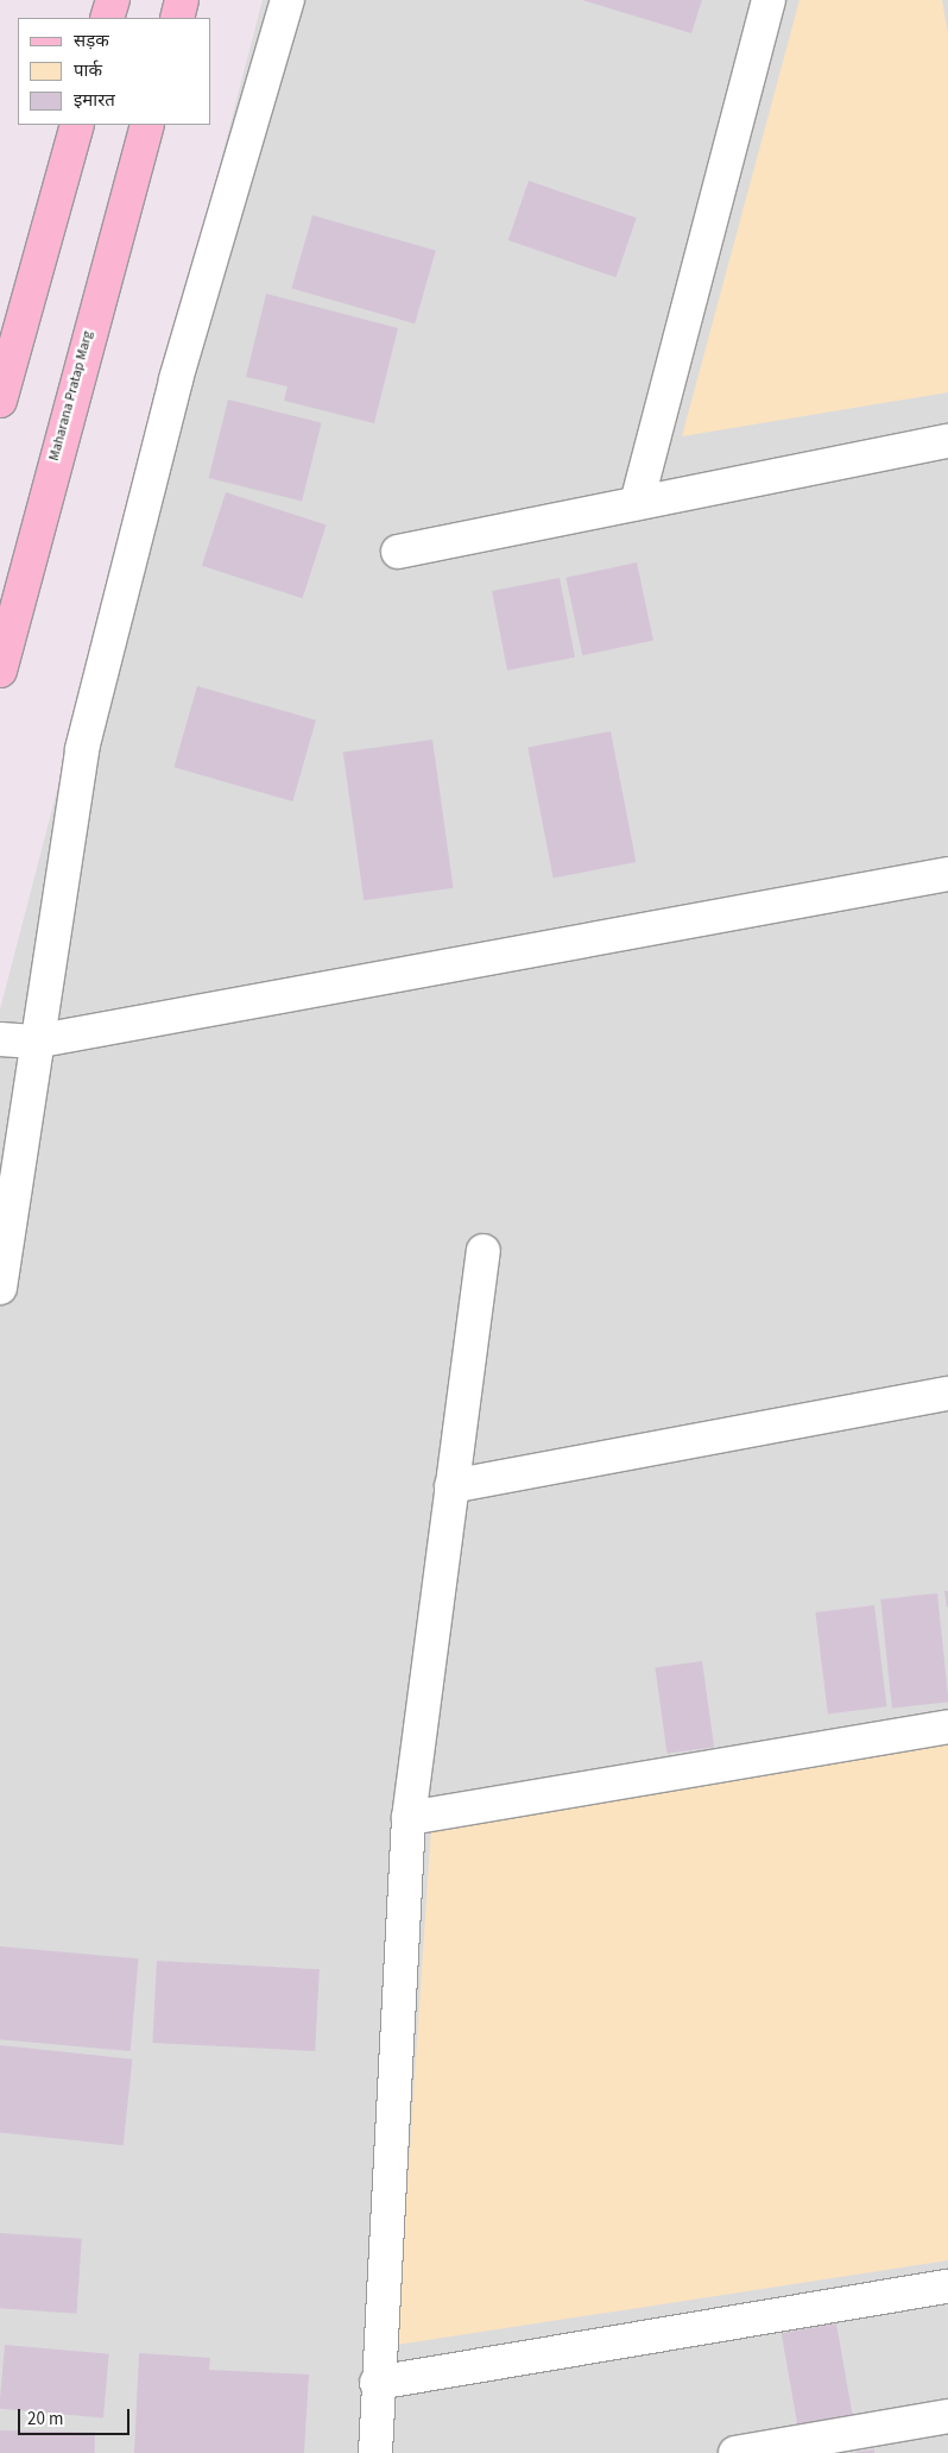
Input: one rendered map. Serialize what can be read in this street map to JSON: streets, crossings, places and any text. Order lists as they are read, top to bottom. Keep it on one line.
{"streets":{"main road":["Maharana Pratap Marg"]},"legend":["सड़क","पार्क","इमारत"],"scale_bar":"20 m"}
